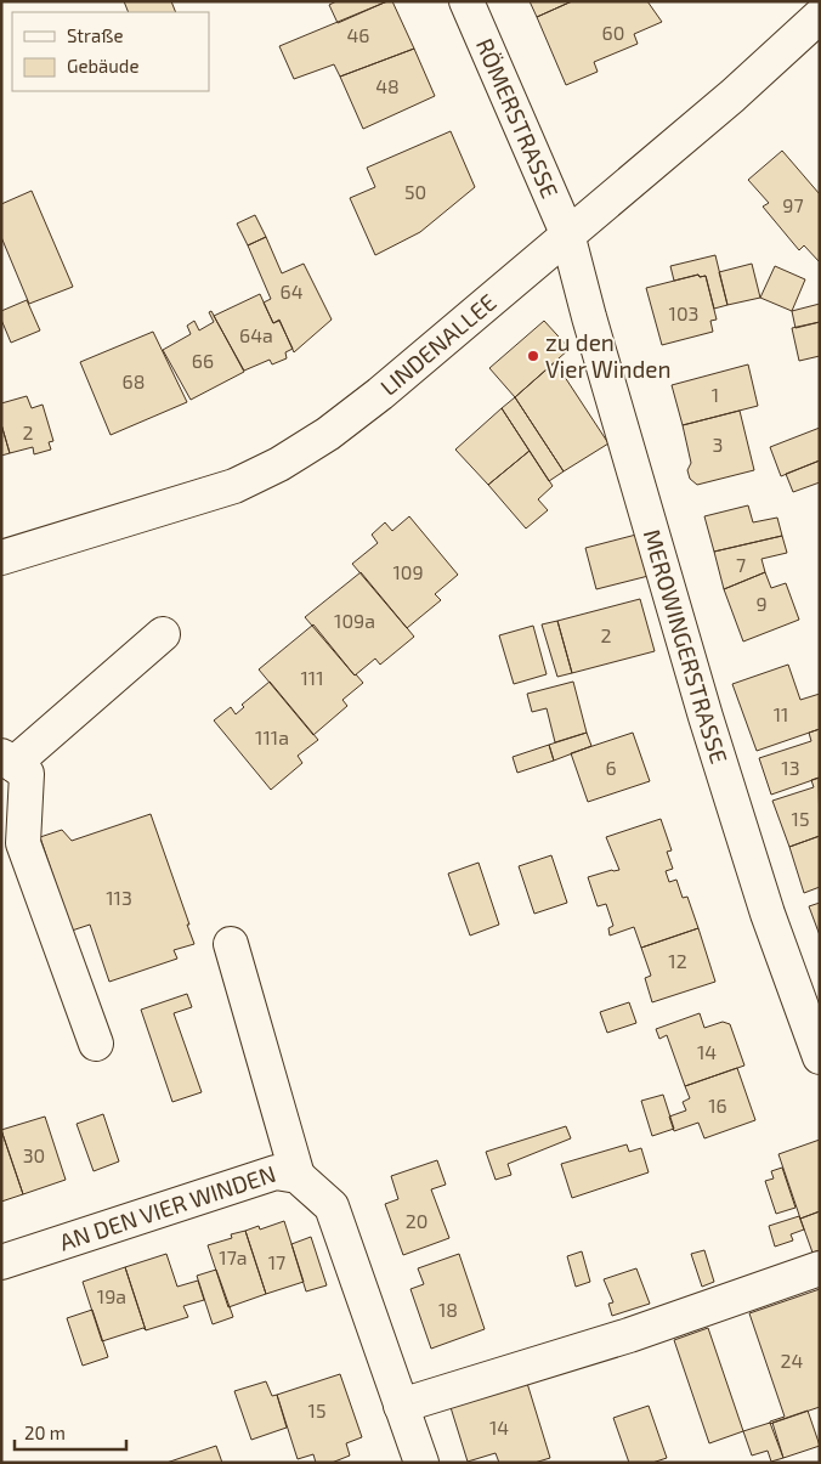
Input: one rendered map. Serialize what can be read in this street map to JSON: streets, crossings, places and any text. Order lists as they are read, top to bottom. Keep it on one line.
{"streets":{"street":["RÖMERSTRASSE","LINDENALLEE","MEROWINGERSTRASSE","AN DEN VIER WINDEN"]},"crossings":[["RÖMERSTRASSE","LINDENALLEE"],["RÖMERSTRASSE","MEROWINGERSTRASSE"],["LINDENALLEE","MEROWINGERSTRASSE"]],"places":["zu den Vier Winden"],"house_numbers":["60","46","48","50","97","64","103","64a","66","68","1","2","3","7","109","9","109a","2","111","11","111a","6","13","15","113","12","14","16","30","20","17a","17","19a","18","24","15","14"],"legend":["Straße","Gebäude"],"scale_bar":"20 m"}
